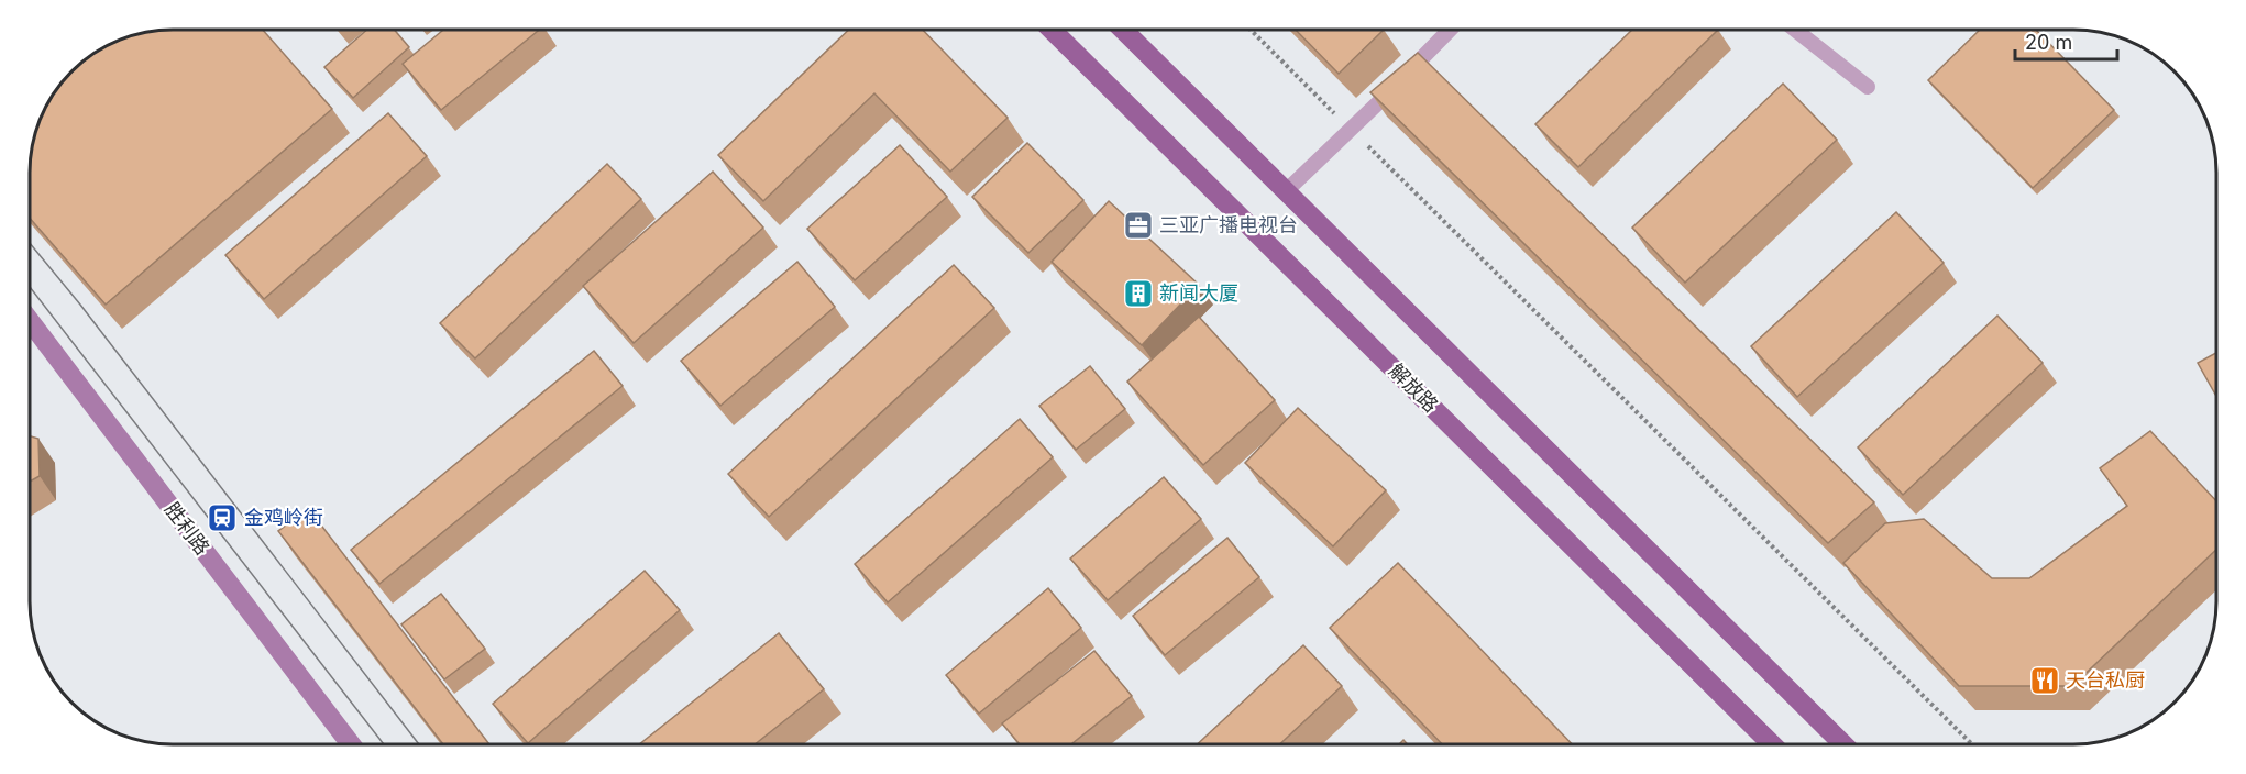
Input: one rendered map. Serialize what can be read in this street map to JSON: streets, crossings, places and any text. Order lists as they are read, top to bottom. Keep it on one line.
{"streets":{"main road":["解放路"],"street":["胜利路"]},"places":{"office":["三亚广播电视台"],"building":["新闻大厦"],"station":["金鸡岭街"],"restaurant":["天台私厨"]},"scale_bar":"20 m"}
